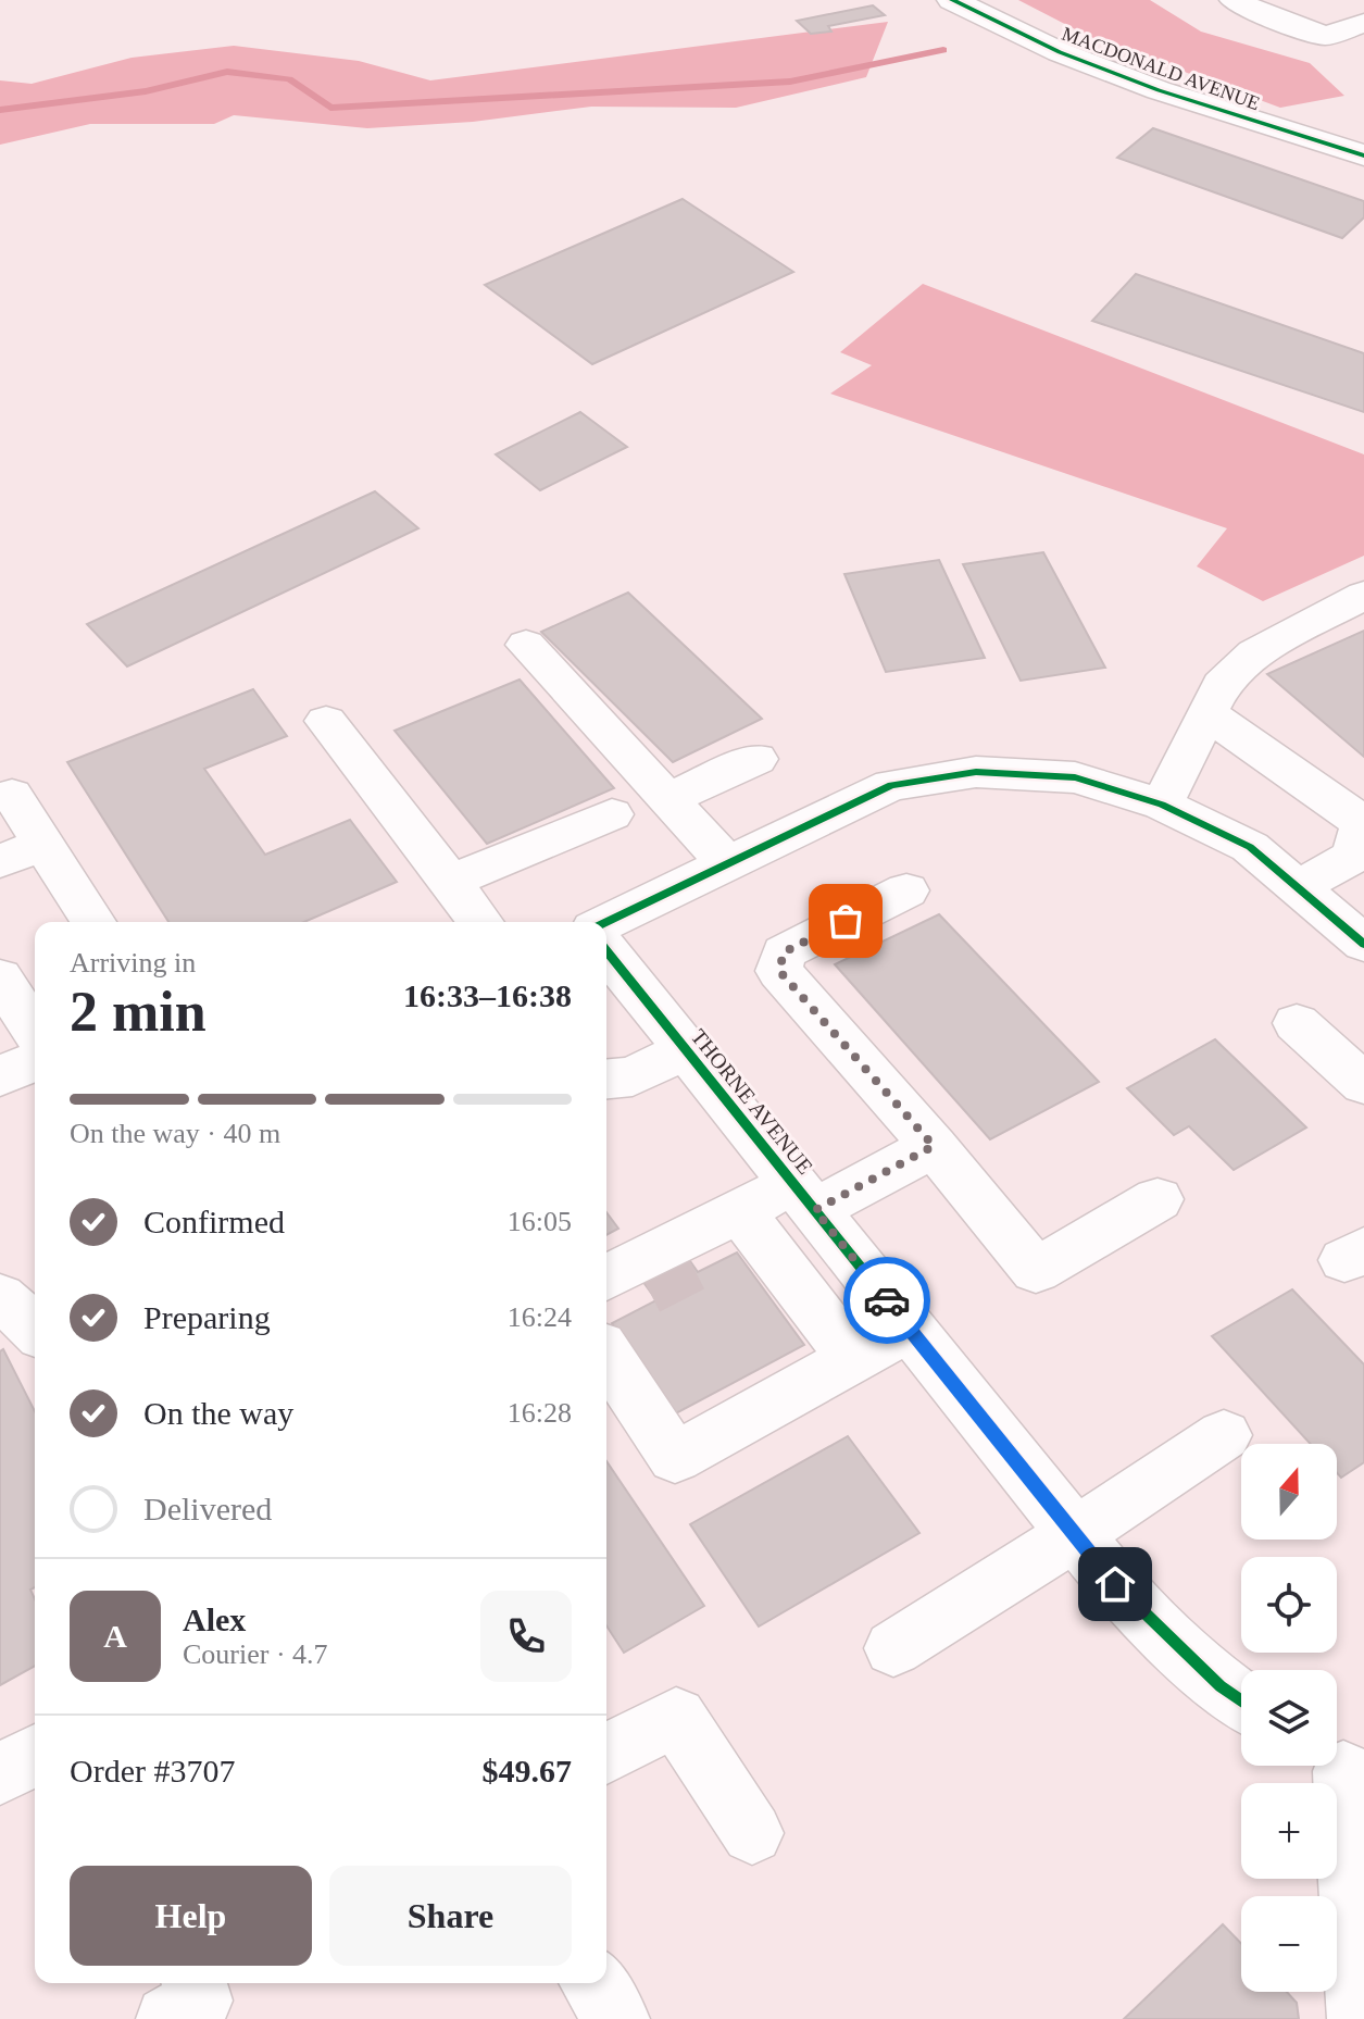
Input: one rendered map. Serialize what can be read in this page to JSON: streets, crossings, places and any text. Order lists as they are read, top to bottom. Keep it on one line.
{"streets":{"street":["MACDONALD AVENUE","THORNE AVENUE"]},"north":"top","page":{"heading":["2 min","Arriving in","16:33–16:38"],"panel":["Alex","Courier · 4.7","Order #3707","$49.67"],"bar":"On the way · 40 m","list":[["Confirmed","16:05"],["Preparing","16:24"],["On the way","16:28"],"Delivered"],"map_buttons":["+","−"],"round":"A","buttons":["Help","Share"]}}
